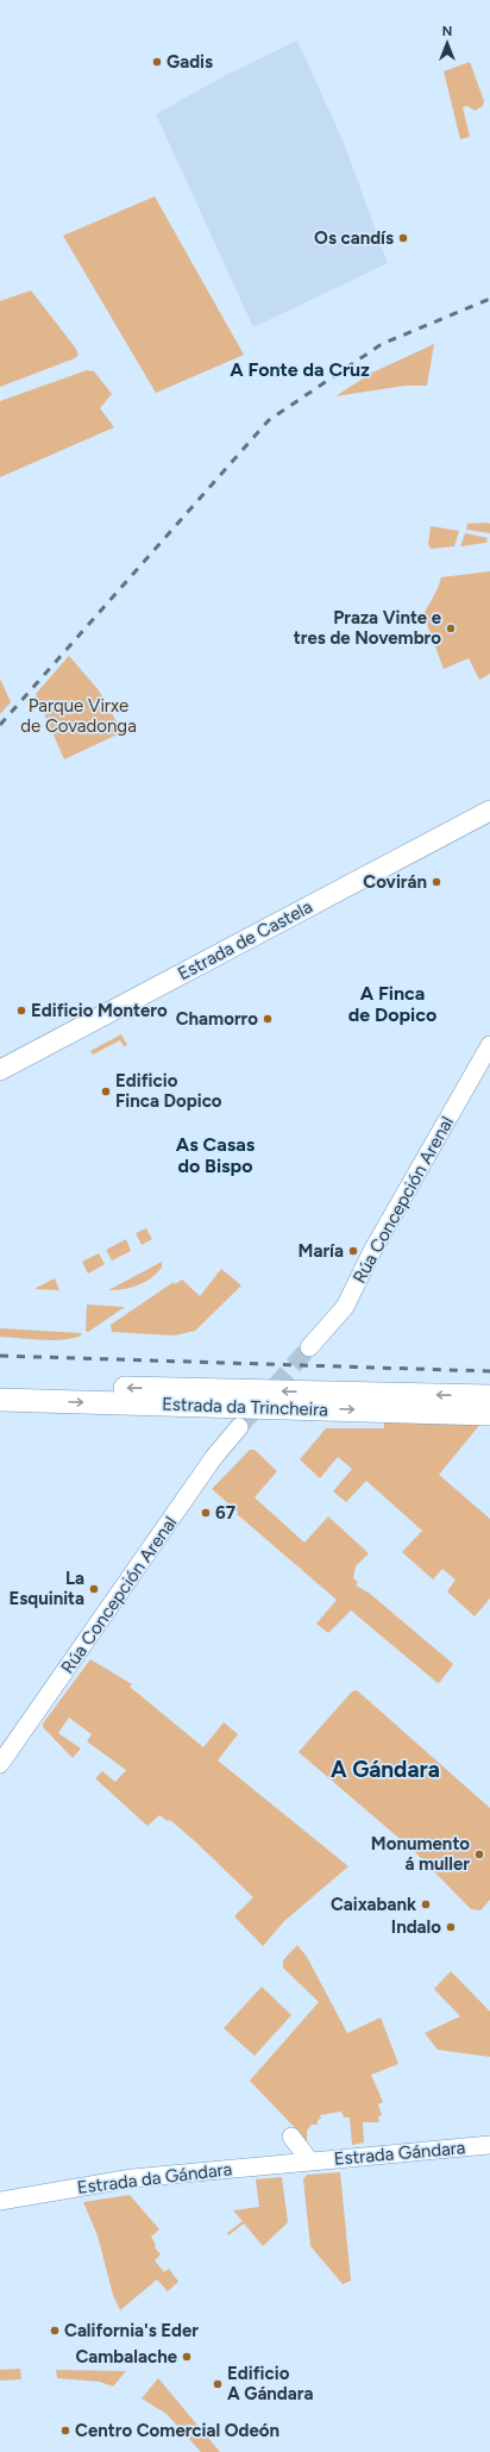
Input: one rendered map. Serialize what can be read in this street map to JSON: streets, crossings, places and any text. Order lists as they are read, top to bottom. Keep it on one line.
{"streets":{"highway":["Estrada da Trincheira"],"main road":["Estrada de Castela"],"street":["Rúa Concepción Arenal","Estrada Gándara","Estrada da Gándara"]},"crossings":[["Estrada Gándara","Estrada da Gándara"]],"districts":["A Fonte da Cruz","A Finca de Dopico","As Casas do Bispo","A Gándara"],"parks":["Parque Virxe de Covadonga"],"places":["Gadis","Os candís","Praza Vinte e tres de Novembro","Covirán","Edificio Montero","Chamorro","Edificio Finca Dopico","María","67","La Esquinita","Monumento á muller","Caixabank","Indalo","California's Eder","Cambalache","Edificio A Gándara","Centro Comercial Odeón"],"north":"top"}
